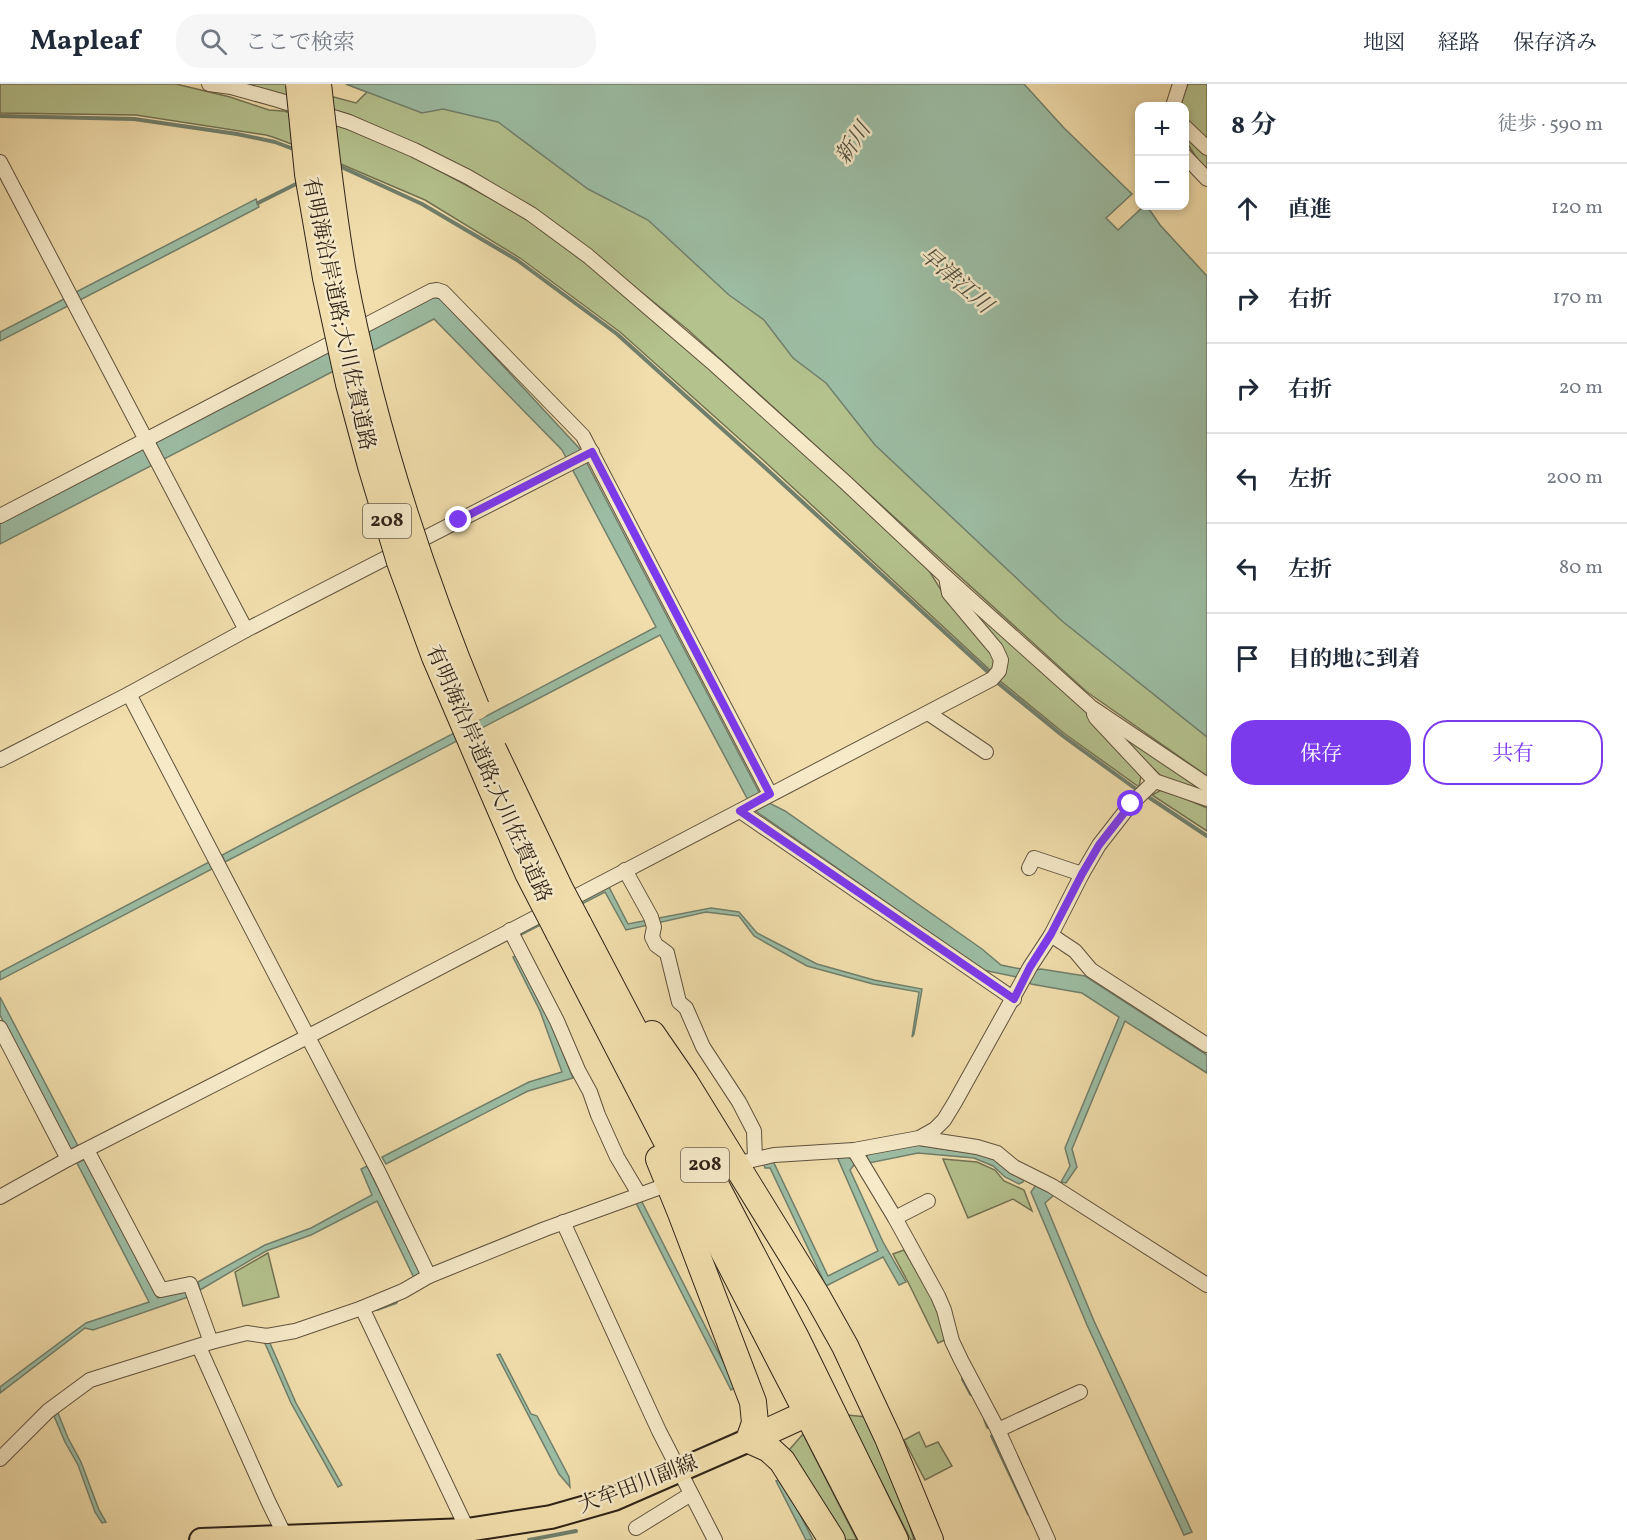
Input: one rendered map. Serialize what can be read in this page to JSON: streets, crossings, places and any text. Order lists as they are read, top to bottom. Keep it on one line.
{"streets":{"highway":["有明海沿岸道路;大川佐賀道路","208"],"main road":["大牟田川副線"]},"crossings":[["有明海沿岸道路;大川佐賀道路","208"]],"water":["新川","早津江川"],"page":{"header":"Mapleaf","search":"ここで検索","nav":["地図","経路","保存済み"],"heading":["8 分","徒歩 · 590 m"],"map_buttons":["+","−"],"list":[["直進","120 m"],["右折","170 m"],["右折","20 m"],["左折","200 m"],["左折","80 m"],"目的地に到着"],"buttons":["保存","共有"]}}
